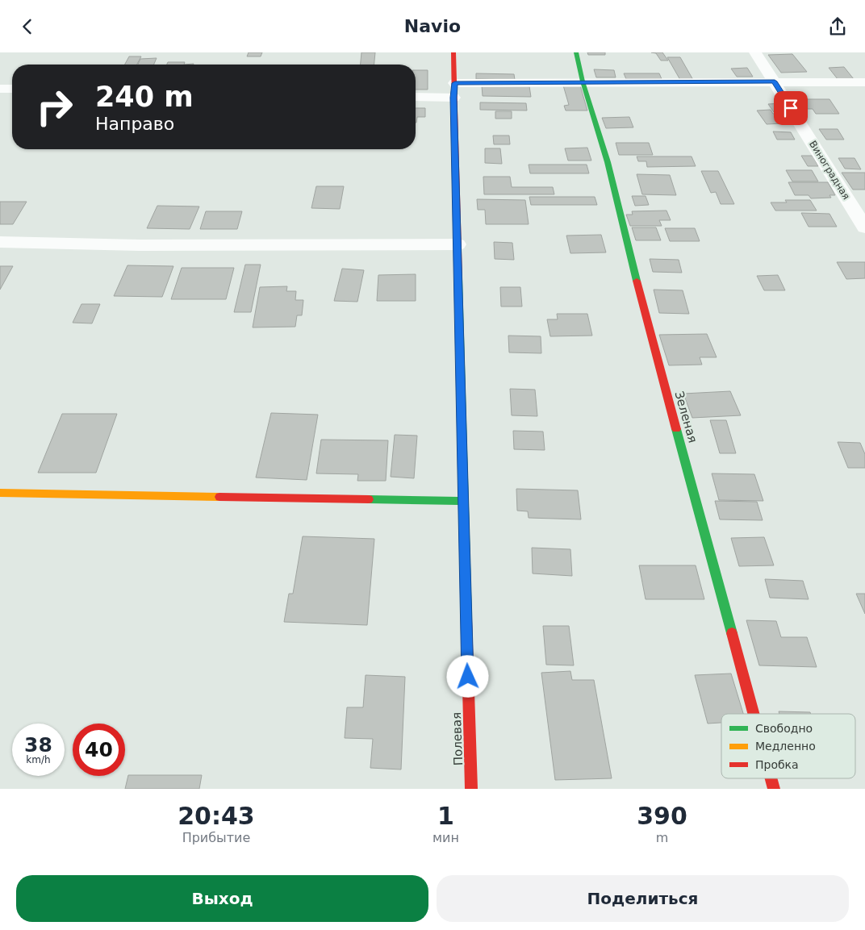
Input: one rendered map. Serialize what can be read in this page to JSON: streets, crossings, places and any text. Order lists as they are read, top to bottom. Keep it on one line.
{"streets":{"street":["Виноградная","Зеленая","Полевая"]},"legend":["Свободно","Медленно","Пробка"],"page":{"header":"Navio","turn":["240 m","Направо"],"speed":"38 km/h","limit":"40","eta":["20:43","Прибытие","1","мин","390","m"],"buttons":["Выход","Поделиться"]}}
